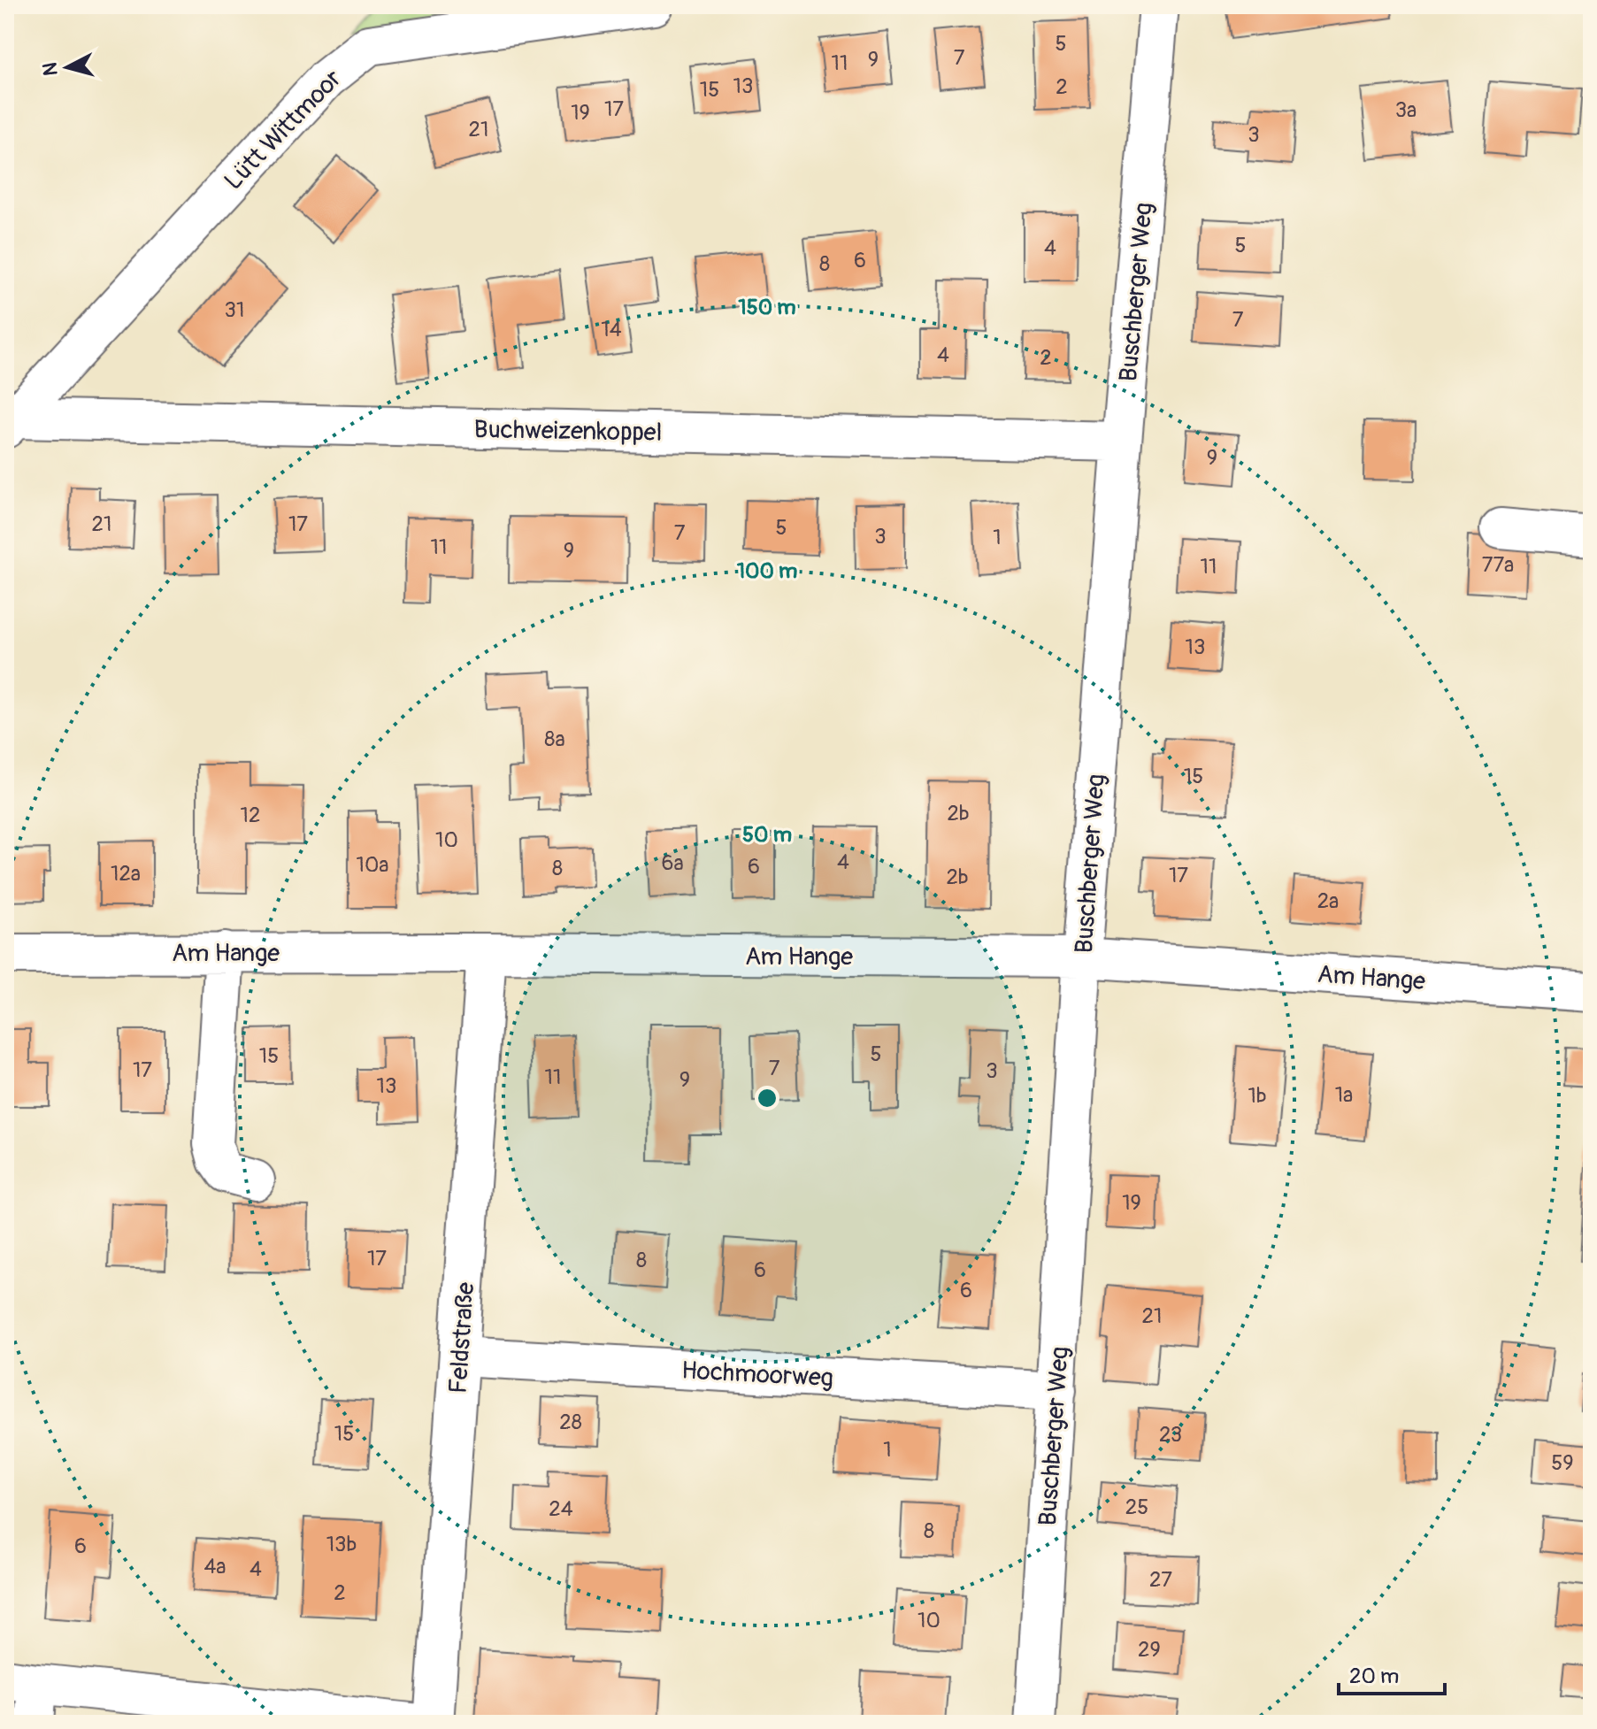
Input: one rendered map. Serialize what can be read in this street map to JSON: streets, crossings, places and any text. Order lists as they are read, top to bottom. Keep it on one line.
{"streets":{"street":["Lütt Wittmoor","Buschberger Weg","Buchweizenkoppel","Am Hange","Feldstraße","Hochmoorweg"]},"crossings":[["Lütt Wittmoor","Buchweizenkoppel"],["Buschberger Weg","Buchweizenkoppel"],["Buschberger Weg","Am Hange"],["Buschberger Weg","Hochmoorweg"],["Am Hange","Feldstraße"],["Feldstraße","Hochmoorweg"]],"house_numbers":["5","7","9","11","13","2","15","17","3a","19","21","3","5","4","6","8","31","7","14","4","2","9","21","17","5","7","3","1","11","9","77a","11","13","8a","15","2b","12","10","4","6a","10a","6","8","12a","17","2b","2a","5","15","7","17","3","11","9","13","1a","1b","19","17","8","6","6","21","28","15","23","1","59","25","24","8","13b","6","4a","4","27","2","10","29"],"scale_bar":"20 m","north":"left","rings":["150 m","100 m","50 m"]}
